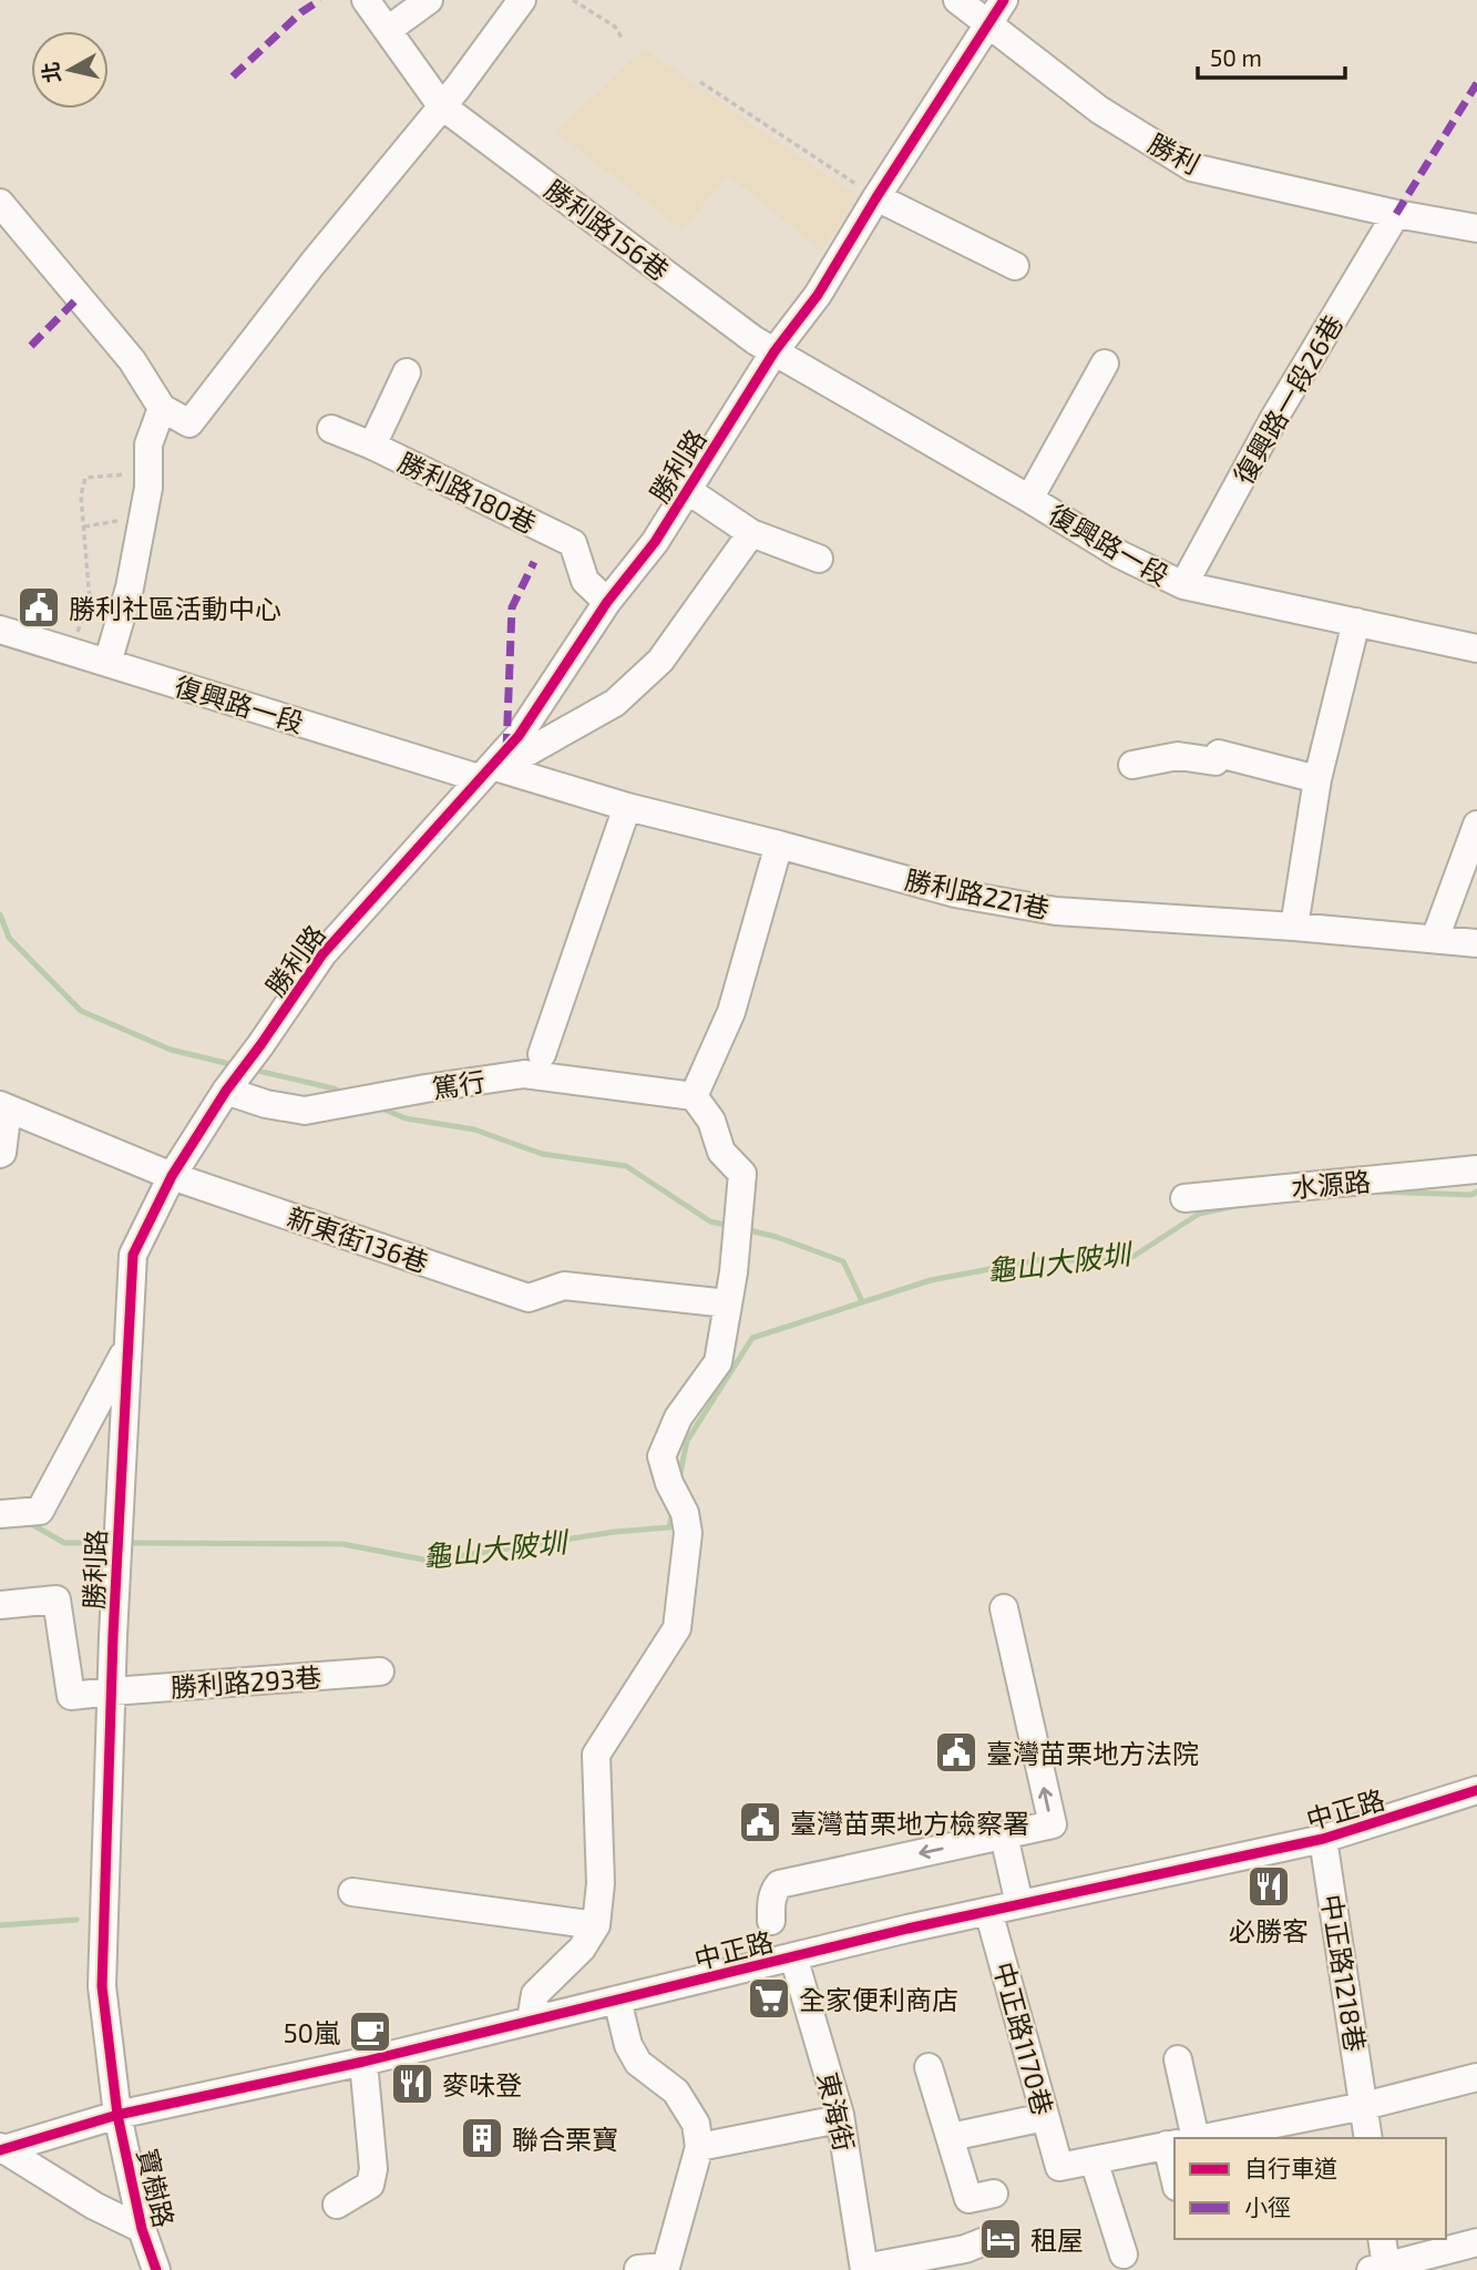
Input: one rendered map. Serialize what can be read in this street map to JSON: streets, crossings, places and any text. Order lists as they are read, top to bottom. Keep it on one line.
{"streets":{"street":["勝利","勝利路156巷","復興路一段26巷","勝利路","勝利路180巷","復興路一段","勝利路221巷","篤行","水源路","新東街136巷","勝利路293巷","中正路","中正路1218巷","中正路1170巷","東海街","寶樹路"]},"crossings":[["勝利","復興路一段26巷"],["勝利","勝利路"],["勝利路156巷","勝利路"],["勝利路156巷","復興路一段"],["復興路一段26巷","復興路一段"],["勝利路","勝利路180巷"],["勝利路","復興路一段"],["勝利路","勝利路221巷"],["勝利路","篤行"],["勝利路","新東街136巷"],["勝利路","勝利路293巷"],["勝利路","中正路"],["勝利路","寶樹路"],["復興路一段","勝利路221巷"],["中正路","中正路1218巷"],["中正路","中正路1170巷"],["中正路","東海街"],["中正路","寶樹路"]],"water":["龜山大陂圳"],"places":{"public building":["勝利社區活動中心","臺灣苗栗地方法院","臺灣苗栗地方檢察署"],"restaurant":["必勝客","麥味登"],"supermarket":["全家便利商店"],"cafe":["50嵐"],"building":["聯合栗寶"],"hotel":["租屋"]},"legend":["自行車道","小徑"],"scale_bar":"50 m","north":"left"}
